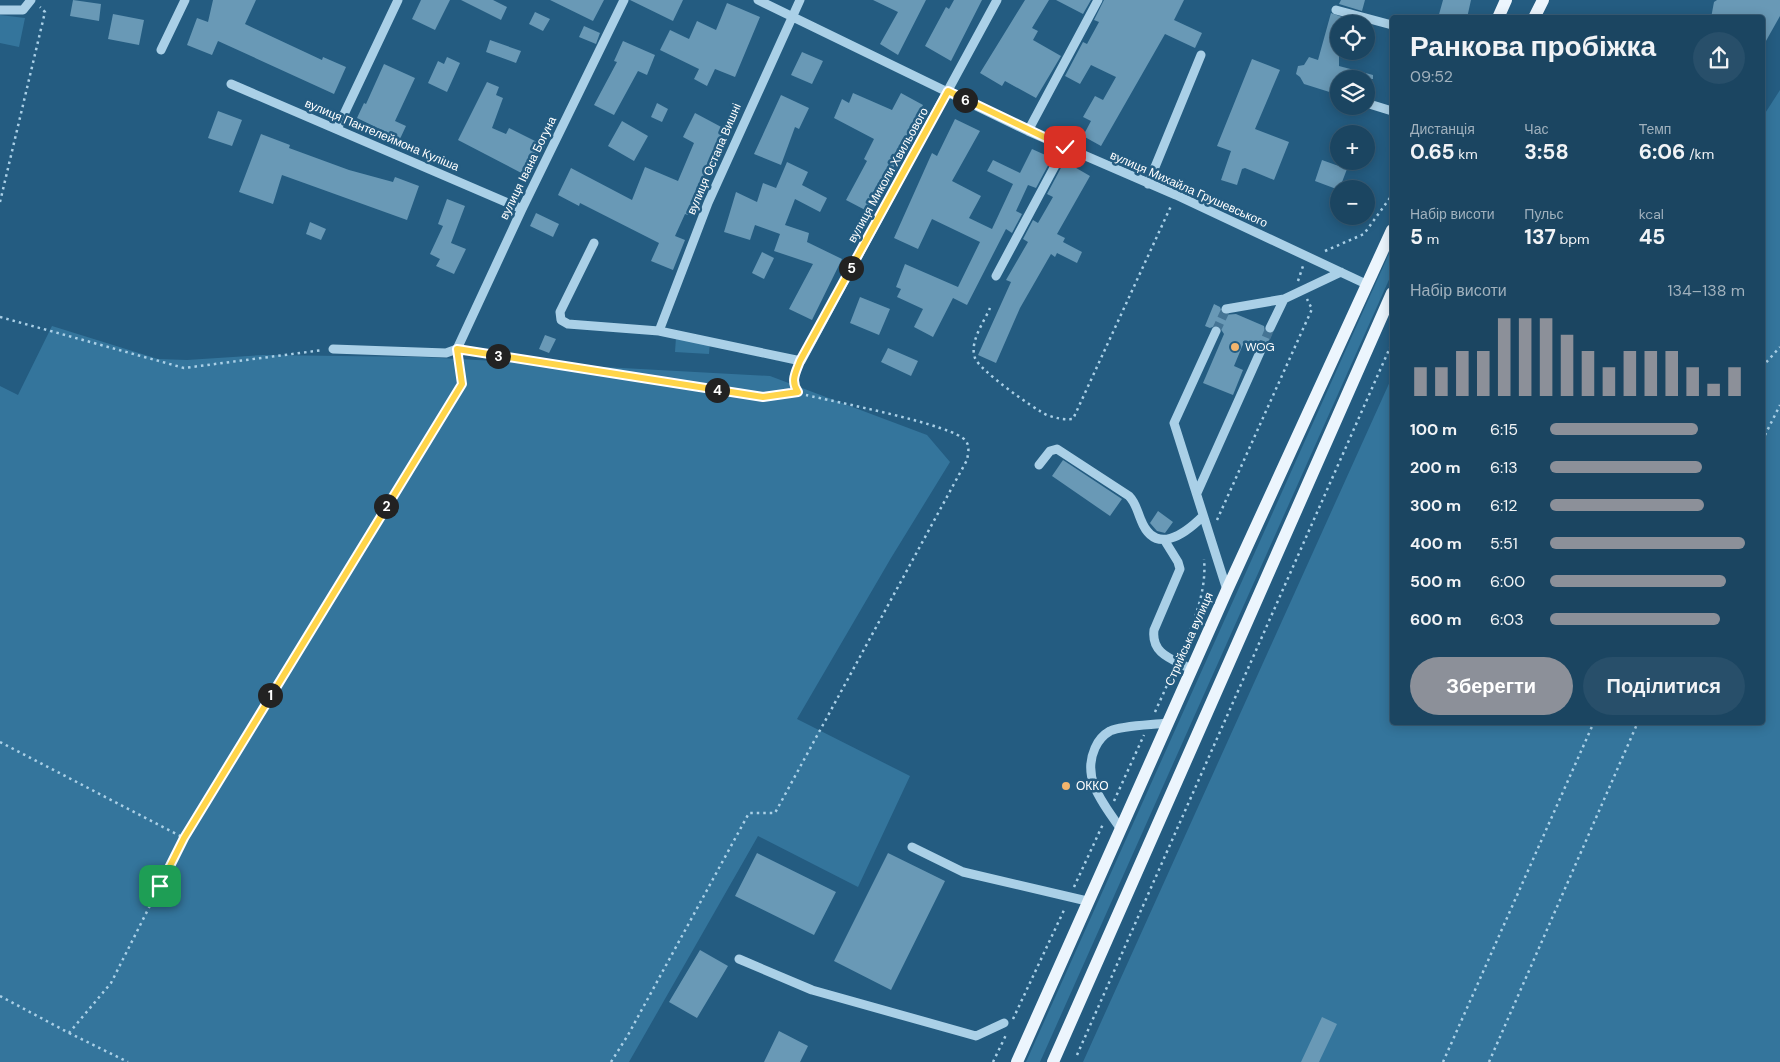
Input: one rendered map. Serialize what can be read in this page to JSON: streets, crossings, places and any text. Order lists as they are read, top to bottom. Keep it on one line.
{"streets":{"main road":["Стрийська вулиця"],"street":["вулиця Пантелеймона Куліша","вулиця Остапа Вишні","вулиця Івана Богуна","вулиця Миколи Хвильового","вулиця Михайла Грушевського"]},"crossings":[["вулиця Пантелеймона Куліша","вулиця Івана Богуна"],["вулиця Остапа Вишні","вулиця Михайла Грушевського"],["вулиця Миколи Хвильового","вулиця Михайла Грушевського"],["вулиця Михайла Грушевського","Стрийська вулиця"]],"places":["WOG","ОККО"],"page":{"map_buttons":["+","−"],"heading":["Ранкова пробіжка","09:52"],"pins":["6","5","3","4","2","1"],"stats":[["Дистанція","0.65 km"],["Час","3:58"],["Темп","6:06 /km"],["Набір висоти","5 m"],["Пульс","137 bpm"],["kcal","45"]],"chart":["Набір висоти","134–138 m"],"list":[{"name":"100 m","note":"6:15"},{"name":"200 m","note":"6:13"},{"name":"300 m","note":"6:12"},{"name":"400 m","note":"5:51"},{"name":"500 m","note":"6:00"},{"name":"600 m","note":"6:03"}],"buttons":["Зберегти","Поділитися"]}}
